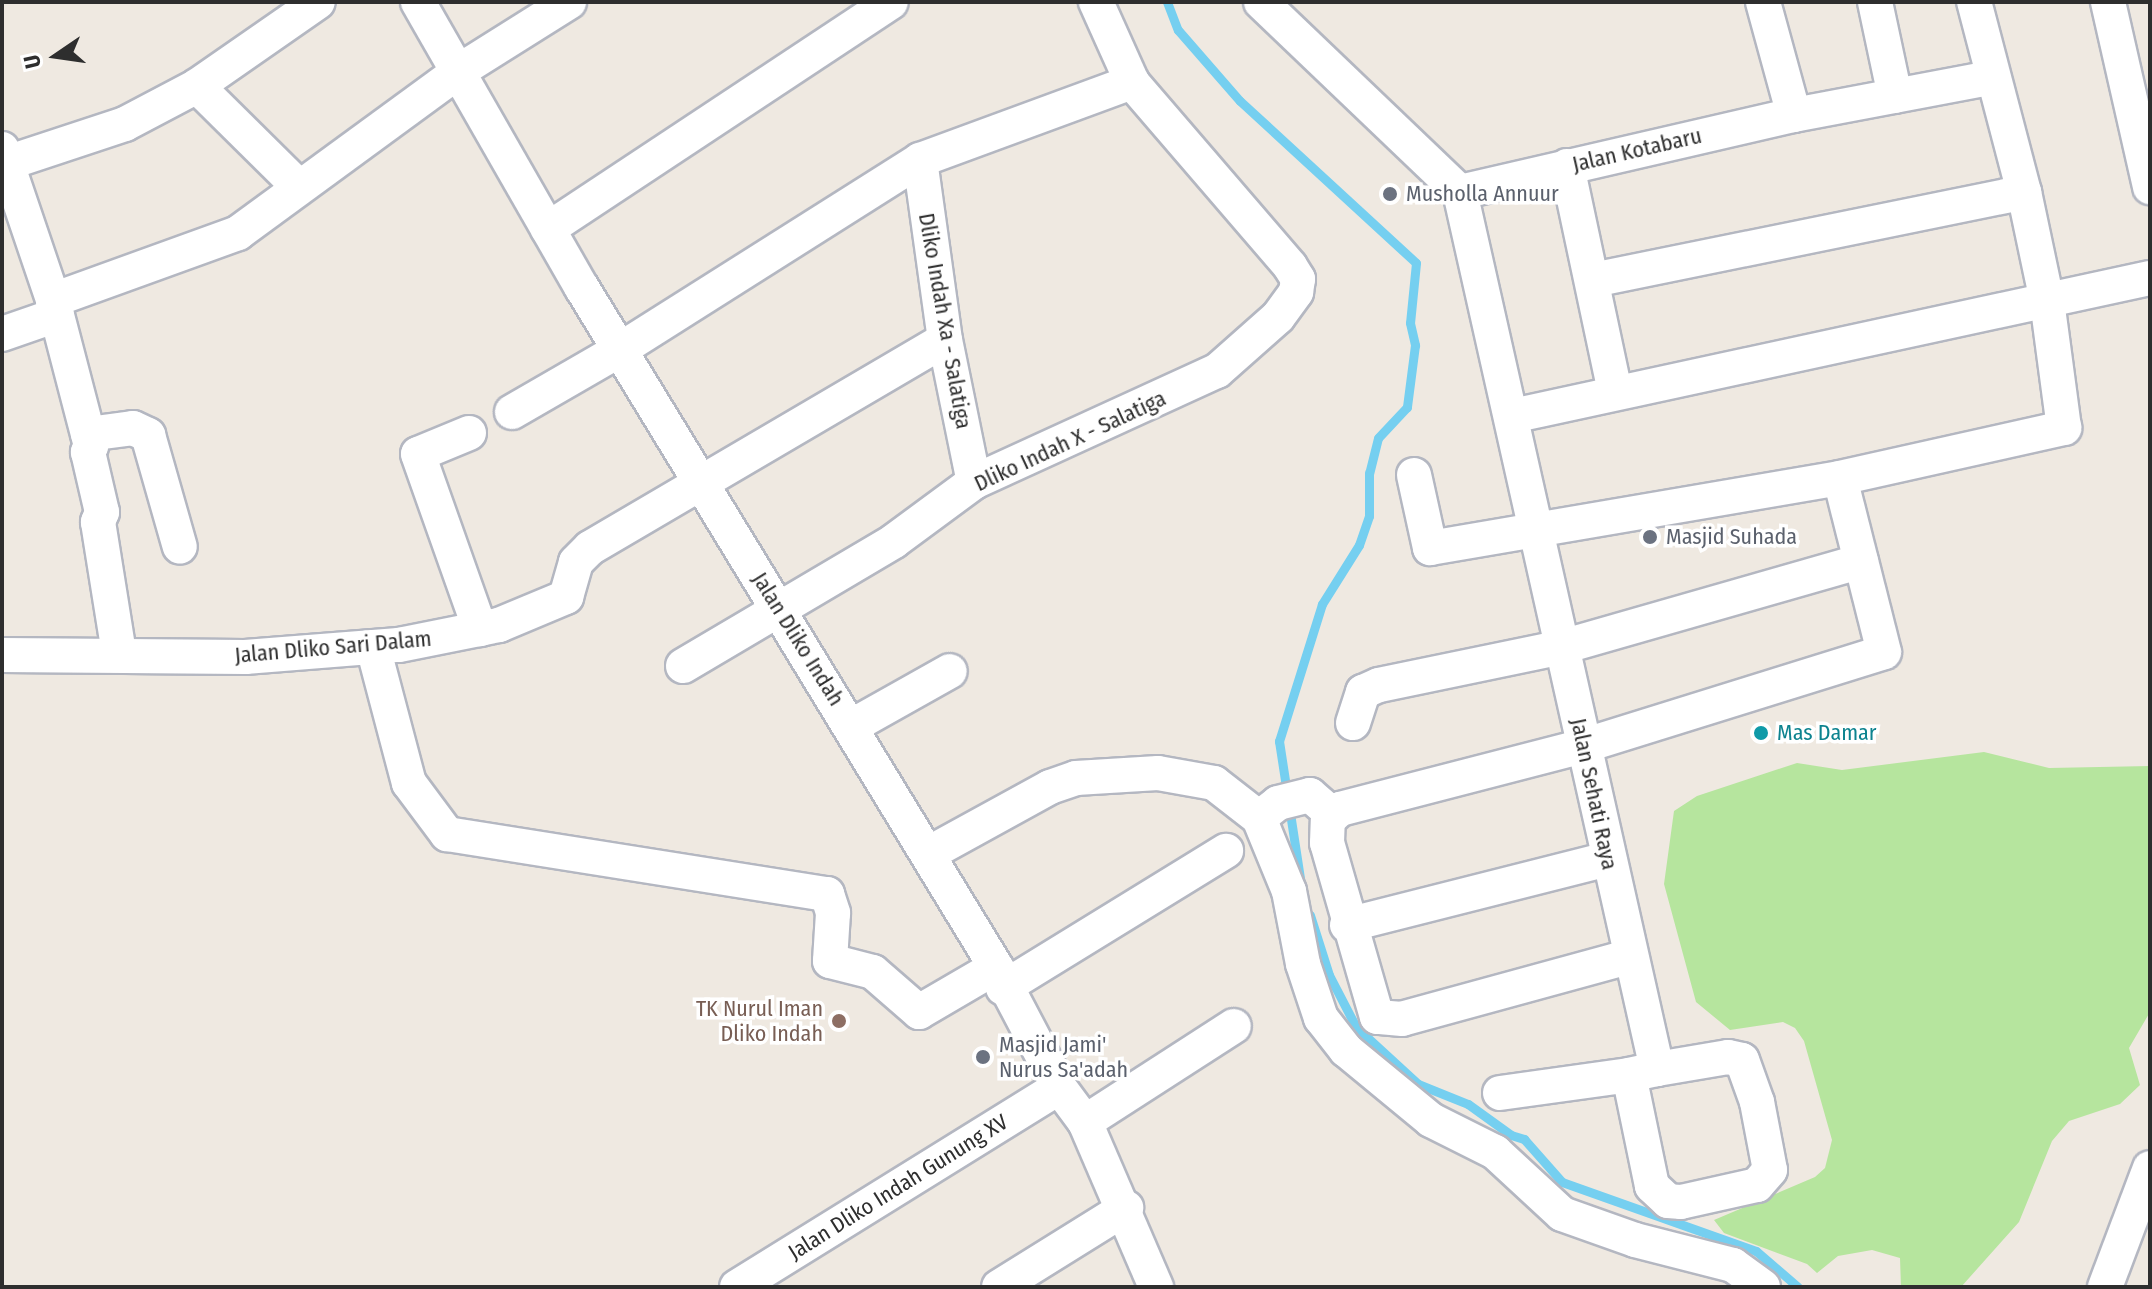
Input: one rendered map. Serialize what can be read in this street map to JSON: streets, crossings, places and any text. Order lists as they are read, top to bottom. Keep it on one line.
{"streets":{"street":["Jalan Kotabaru","Dliko Indah Xa - Salatiga","Dliko Indah X - Salatiga","Jalan Dliko Indah","Jalan Dliko Sari Dalam","Jalan Sehati Raya","Jalan Dliko Indah Gunung XV"]},"crossings":[["Jalan Kotabaru","Jalan Sehati Raya"],["Dliko Indah Xa - Salatiga","Dliko Indah X - Salatiga"],["Dliko Indah Xa - Salatiga","Jalan Dliko Sari Dalam"],["Dliko Indah X - Salatiga","Jalan Dliko Indah"],["Jalan Dliko Indah","Jalan Dliko Sari Dalam"],["Jalan Dliko Indah","Jalan Dliko Indah Gunung XV"]],"places":["Musholla Annuur","Masjid Suhada","Mas Damar","TK Nurul Iman Dliko Indah","Masjid Jami' Nurus Sa'adah"],"north":"left"}
